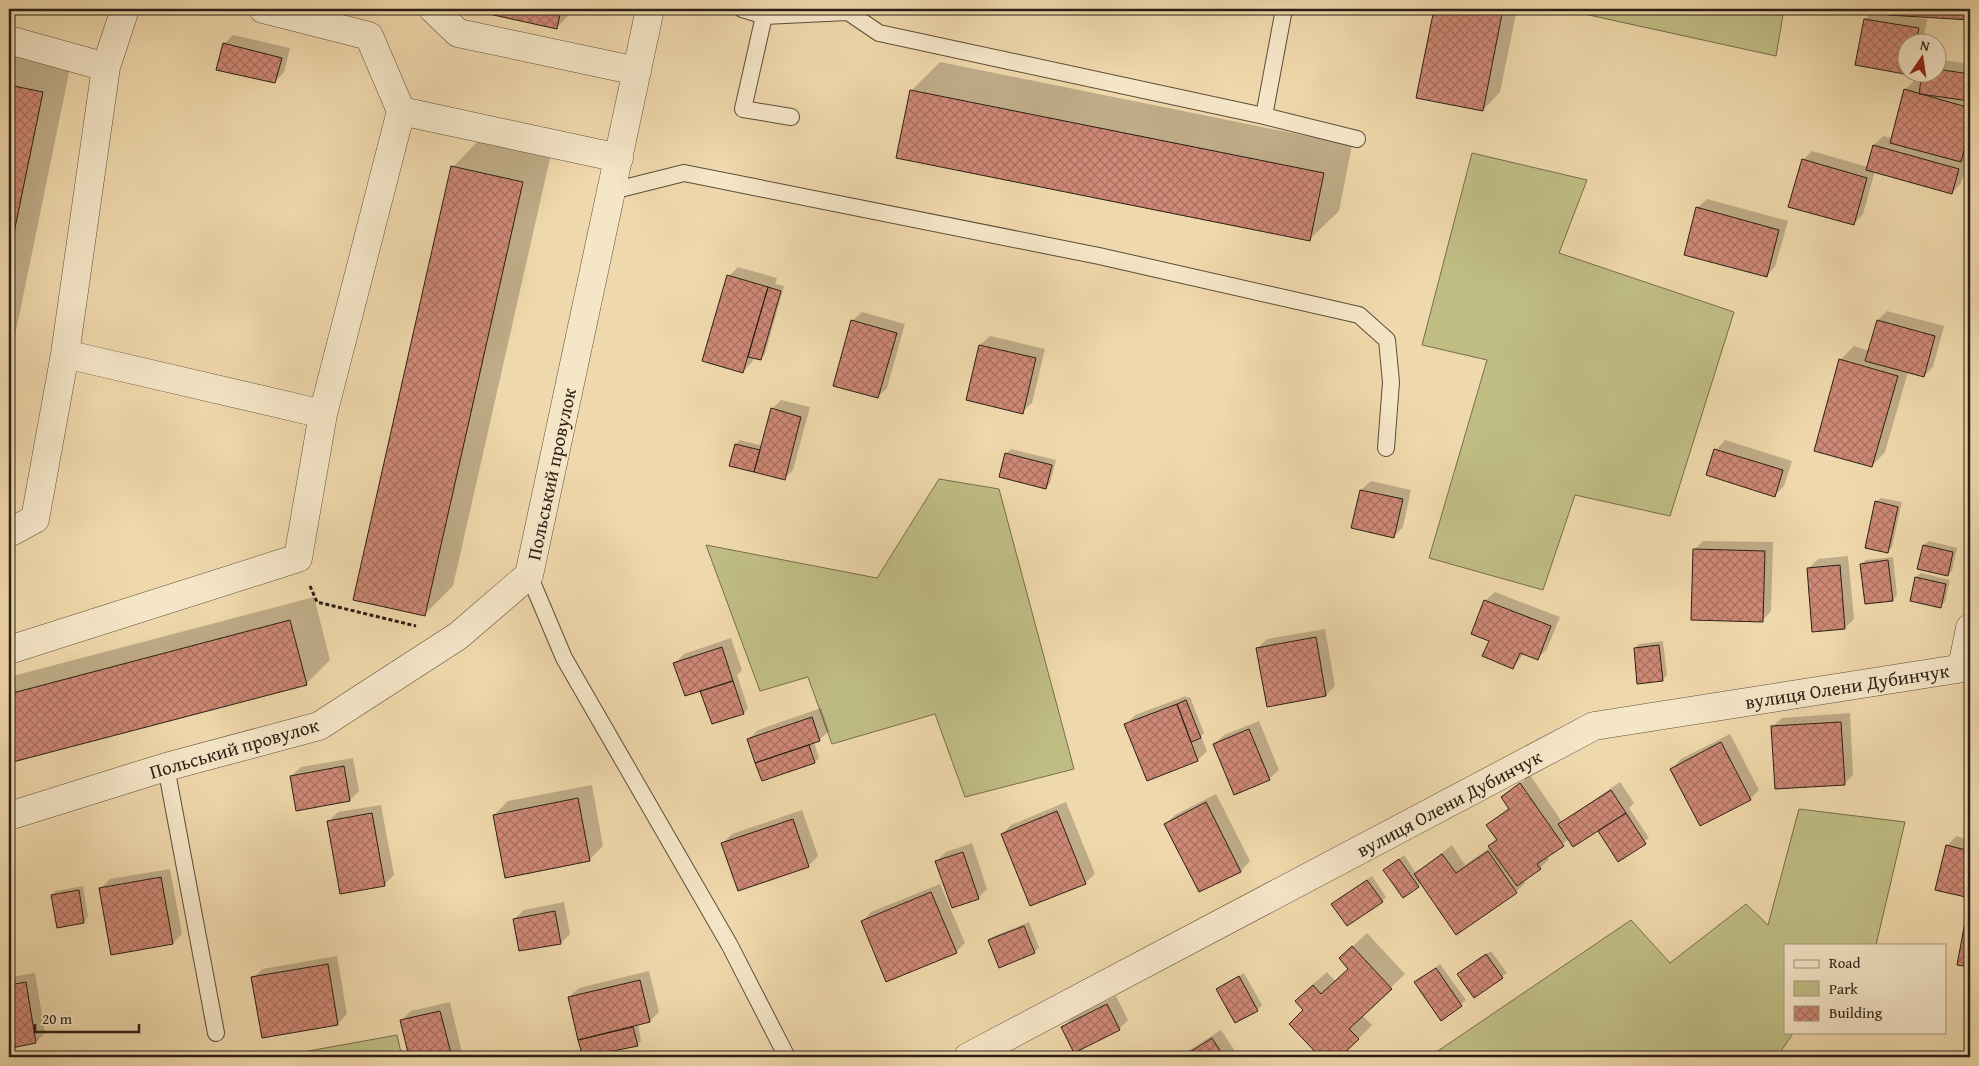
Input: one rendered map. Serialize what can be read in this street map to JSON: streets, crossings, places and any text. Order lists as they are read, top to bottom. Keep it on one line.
{"streets":{"street":["Польський провулок","вулиця Олени Дубинчук"]},"legend":["Road","Park","Building"],"scale_bar":"20 m","north":"top"}
